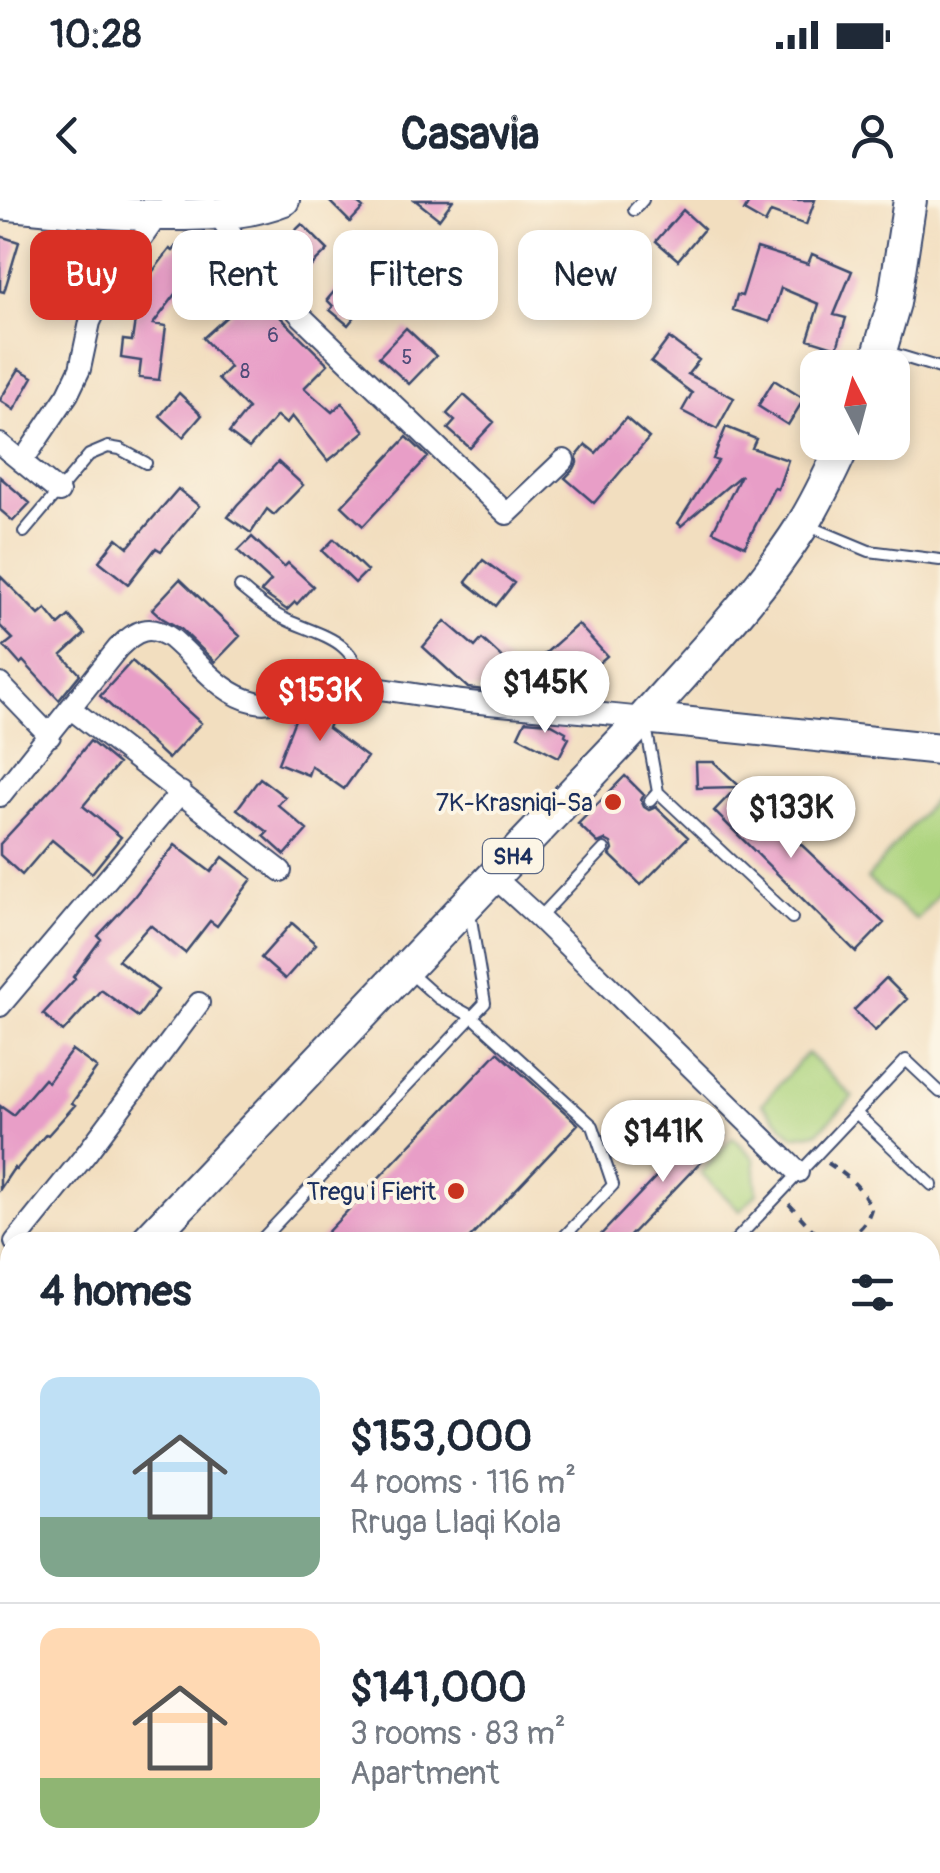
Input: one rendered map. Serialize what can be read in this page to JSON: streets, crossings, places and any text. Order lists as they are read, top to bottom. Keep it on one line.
{"streets":{"main road":["SH4"]},"places":["7K-Krasniqi-Sa","Tregu i Fierit"],"house_numbers":["6","5","8"],"north":"top","page":{"status":"10:28","header":"Casavia","chip":["Buy","Rent","Filters","New"],"price":["$145K","$153K","$133K","$141K"],"heading":"4 homes","list":[{"name":"$153,000","note":"4 rooms · 116 m² · Rruga Llaqi Kola"},{"name":"$141,000","note":"3 rooms · 83 m² · Apartment"}]}}
